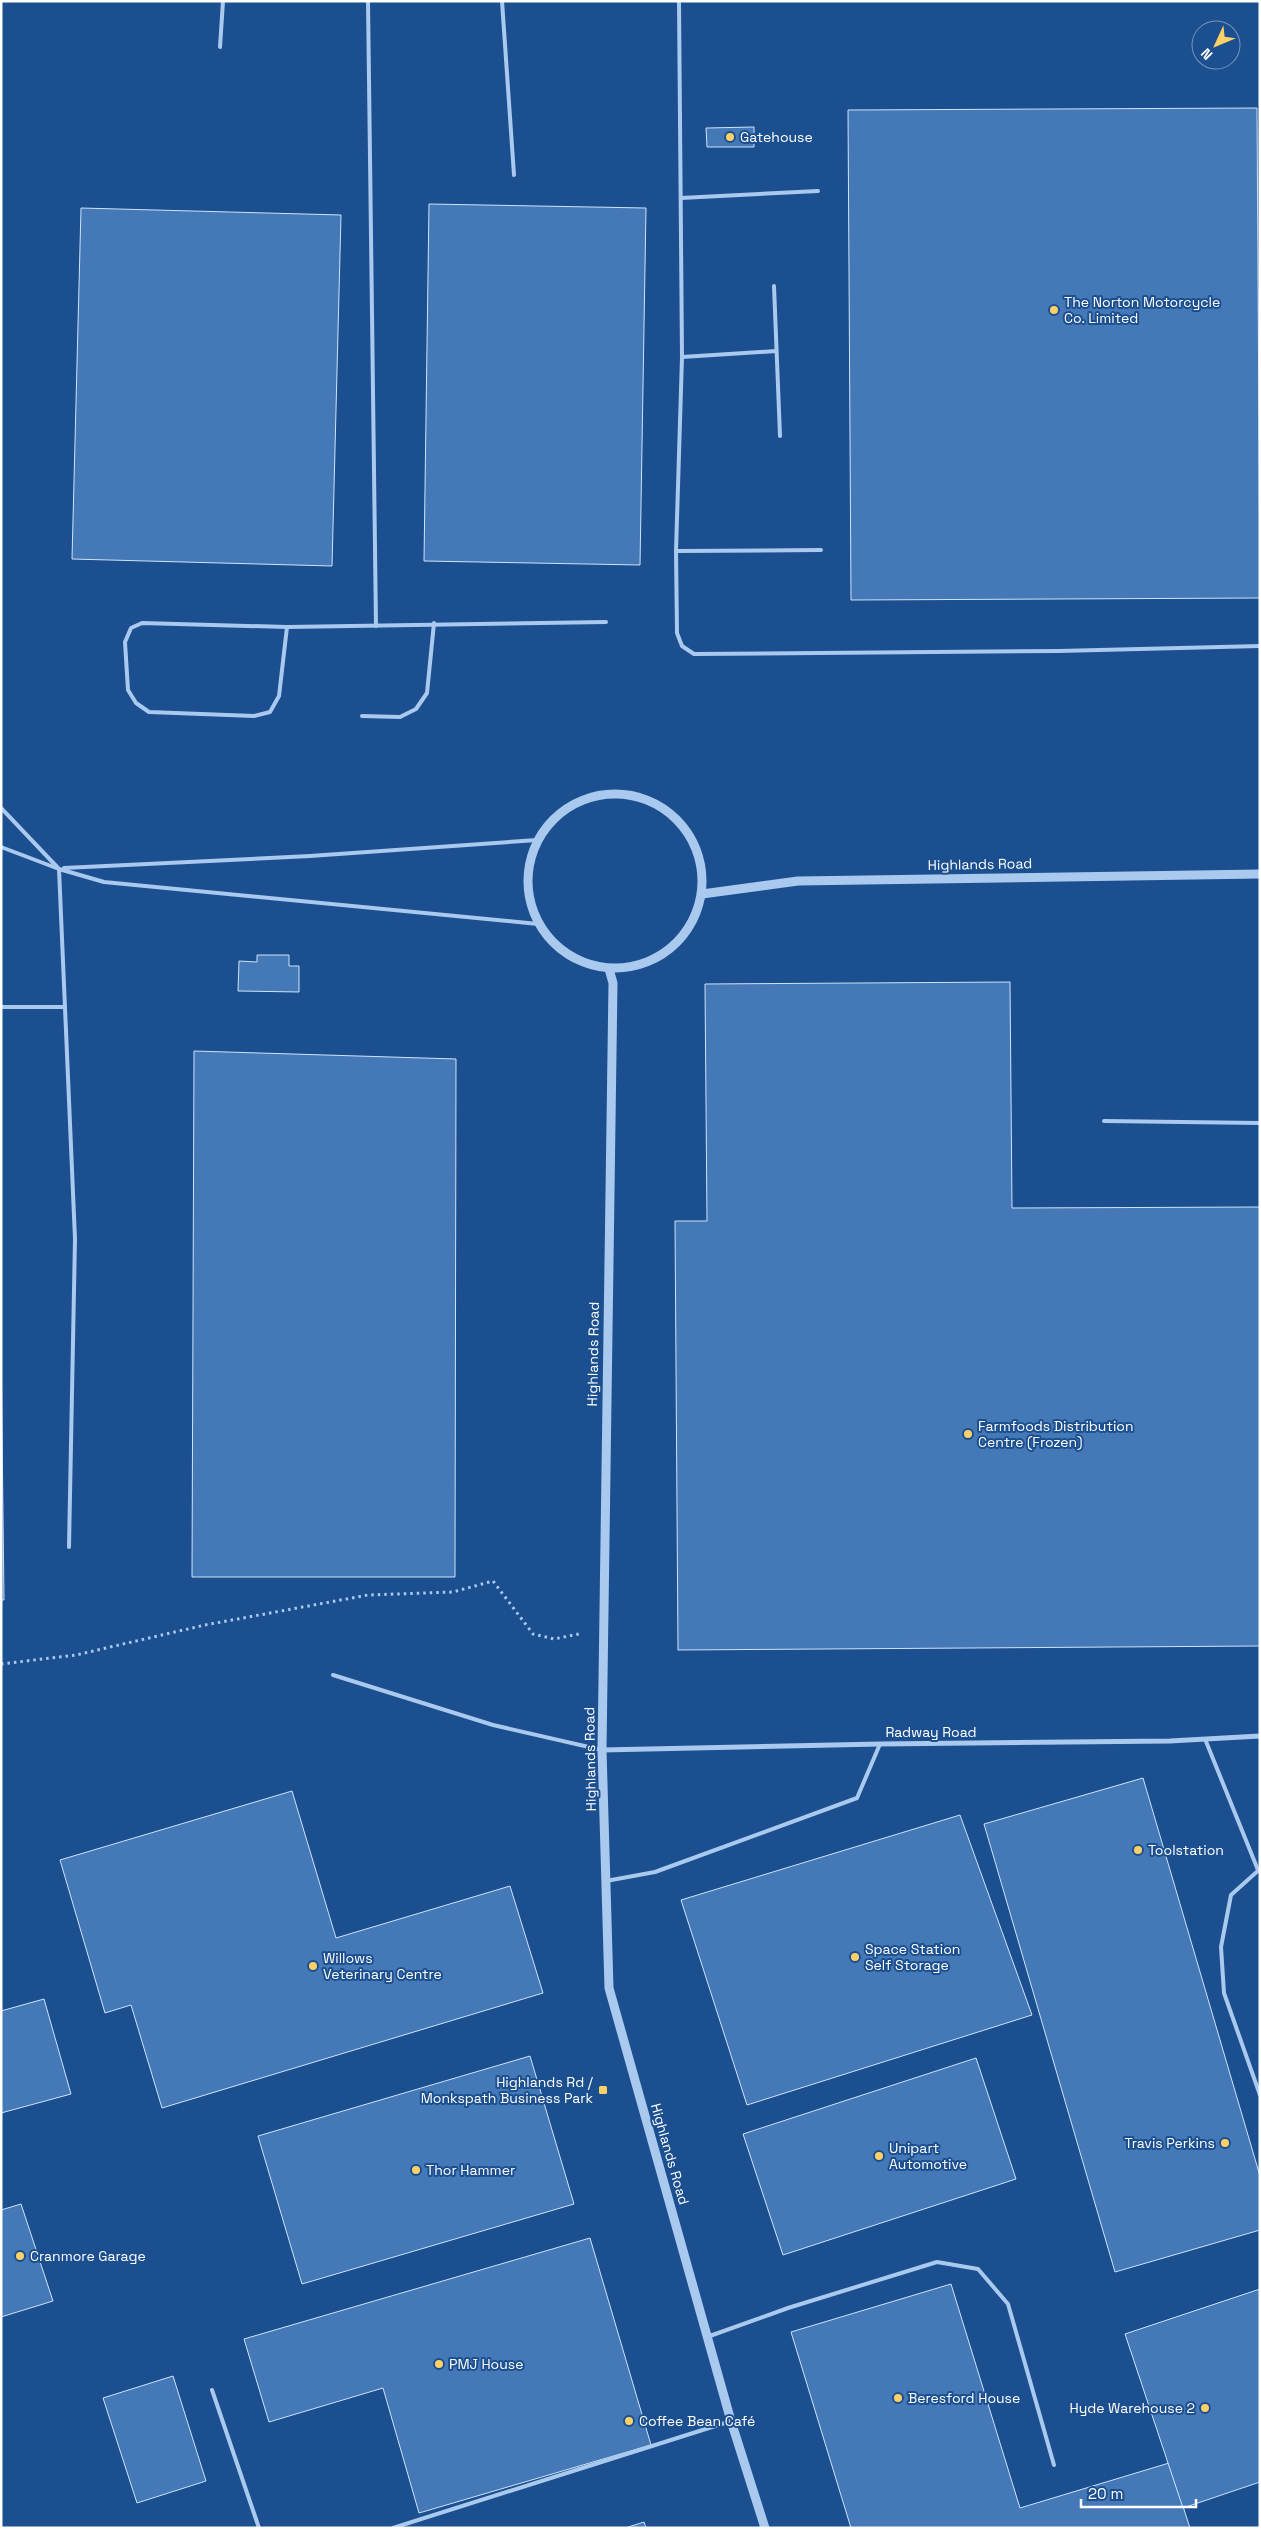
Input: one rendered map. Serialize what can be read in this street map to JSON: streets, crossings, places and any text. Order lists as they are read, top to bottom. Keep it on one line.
{"streets":{"street":["Highlands Road","Radway Road"]},"crossings":[["Highlands Road","Radway Road"]],"places":{"other":["Gatehouse","The Norton Motorcycle Co. Limited","Farmfoods Distribution Centre (Frozen)","Toolstation","Space Station Self Storage","Willows Veterinary Centre","Travis Perkins","Unipart Automotive","Thor Hammer","Cranmore Garage","PMJ House","Beresford House","Hyde Warehouse 2","Coffee Bean Café"],"transit":["Highlands Rd / Monkspath Business Park"]},"scale_bar":"20 m","north":"bottom left"}
